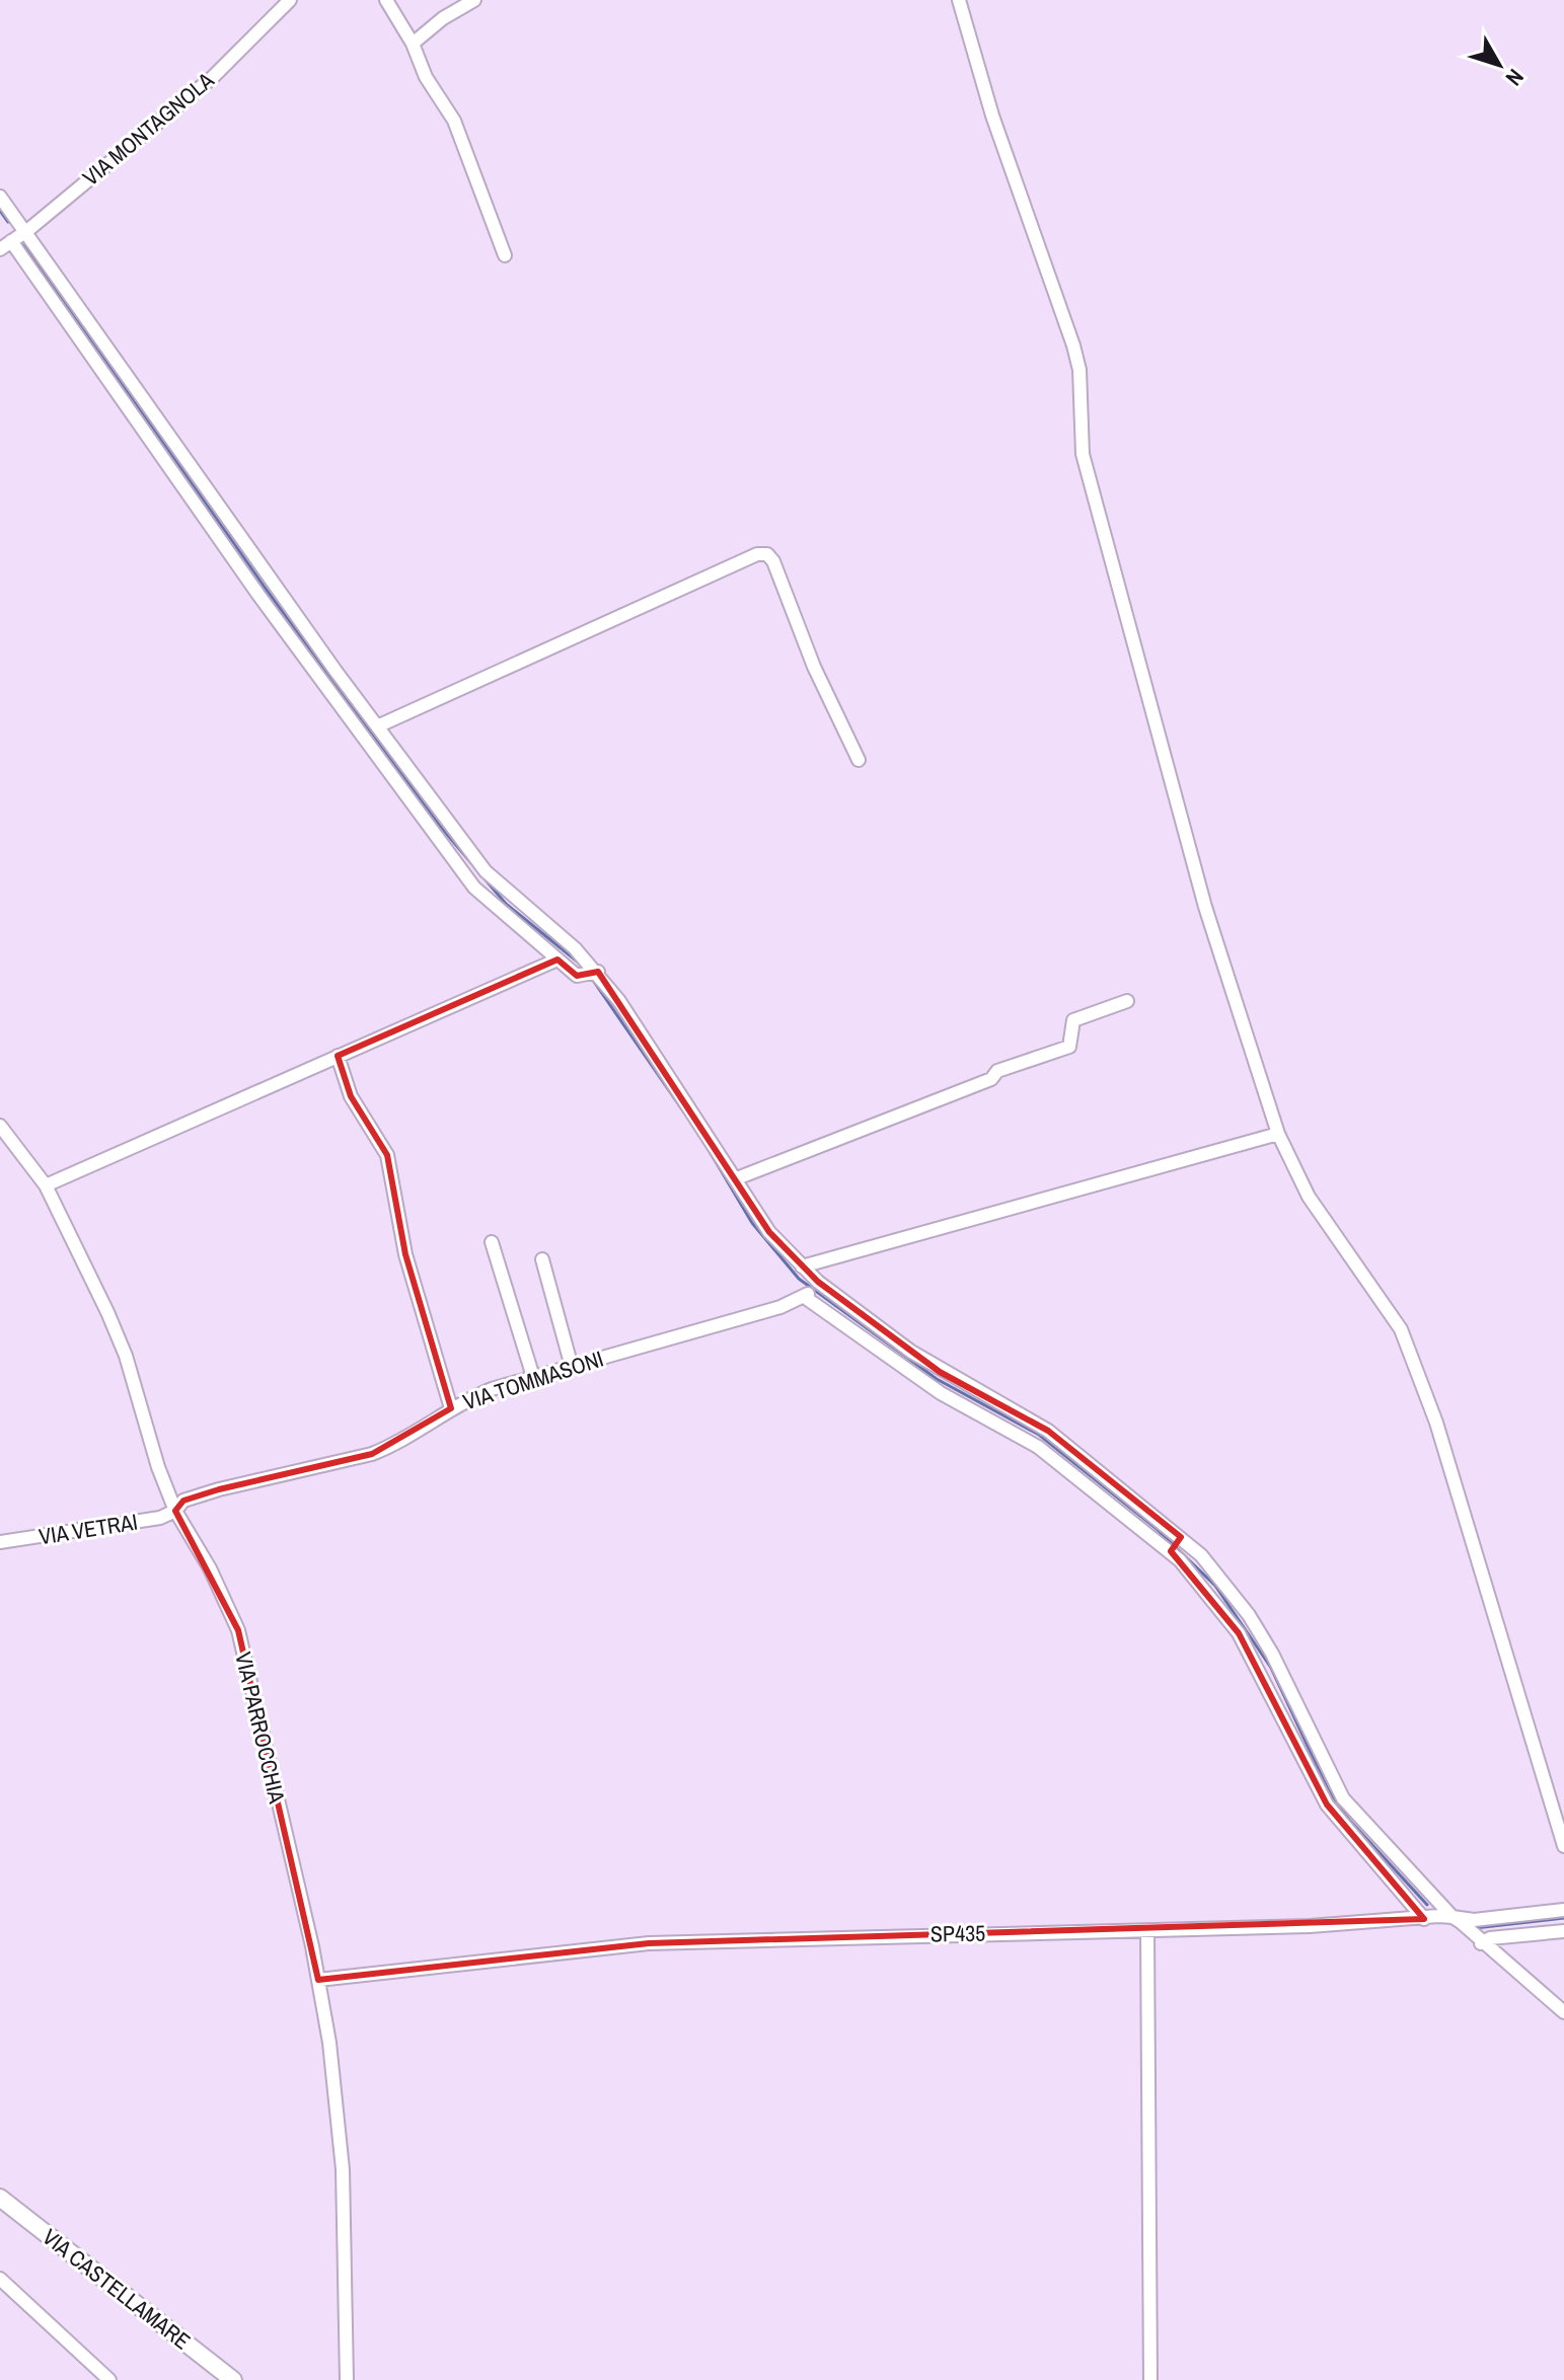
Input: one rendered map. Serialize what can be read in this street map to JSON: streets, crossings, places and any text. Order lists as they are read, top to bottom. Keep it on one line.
{"streets":{"main road":["VIA CASTELLAMARE"],"street":["VIA MONTAGNOLA","VIA TOMMASONI","VIA VETRAI","VIA PARROCCHIA","SP435"]},"crossings":[["VIA TOMMASONI","VIA VETRAI"],["VIA TOMMASONI","VIA PARROCCHIA"],["VIA VETRAI","VIA PARROCCHIA"],["VIA PARROCCHIA","SP435"]],"north":"bottom right"}
